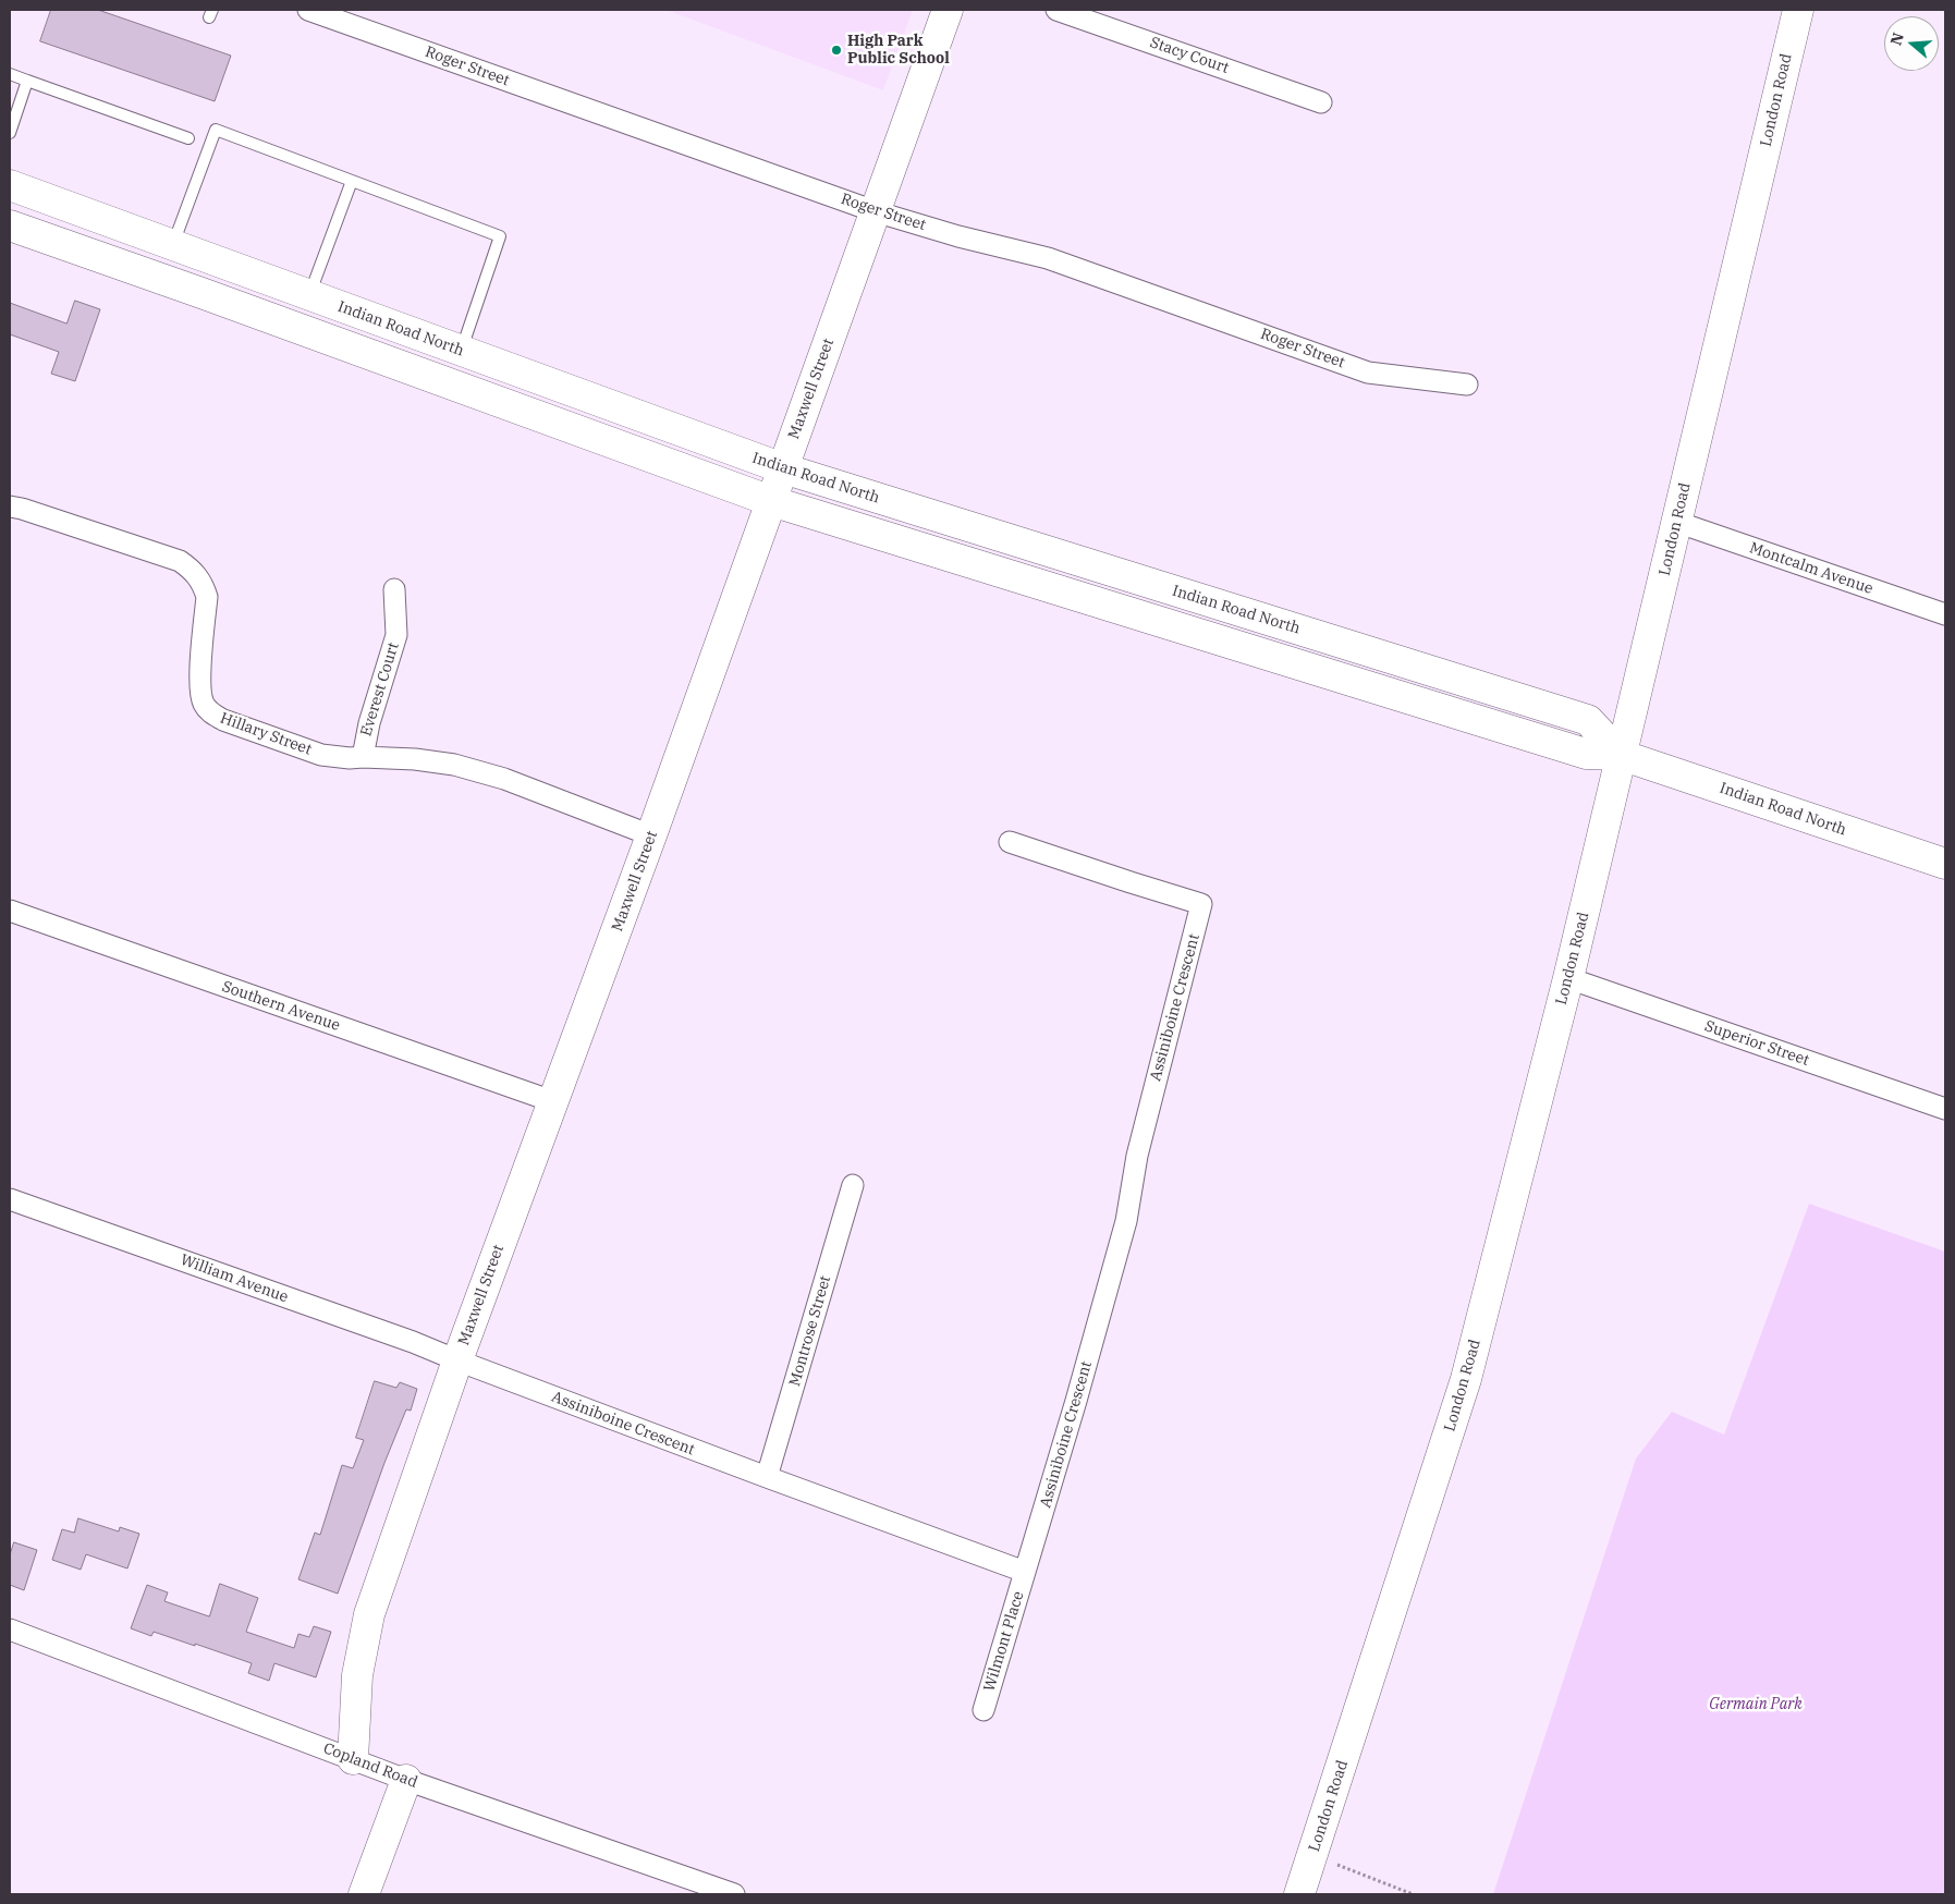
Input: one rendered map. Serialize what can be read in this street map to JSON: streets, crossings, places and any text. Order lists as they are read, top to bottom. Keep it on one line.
{"streets":{"main road":["London Road","Indian Road North","Maxwell Street"],"street":["Stacy Court","Roger Street","Montcalm Avenue","Everest Court","Hillary Street","Southern Avenue","Assiniboine Crescent","Superior Street","William Avenue","Montrose Street","Wilmont Place","Copland Road"]},"crossings":[["Roger Street","Maxwell Street"],["London Road","Indian Road North"],["London Road","Montcalm Avenue"],["London Road","Superior Street"],["Indian Road North","Maxwell Street"],["Maxwell Street","Hillary Street"],["Maxwell Street","Southern Avenue"],["Maxwell Street","Assiniboine Crescent"],["Maxwell Street","William Avenue"],["Maxwell Street","Copland Road"],["Everest Court","Hillary Street"],["Assiniboine Crescent","William Avenue"],["Assiniboine Crescent","Montrose Street"],["Assiniboine Crescent","Wilmont Place"]],"parks":["Germain Park"],"places":["High Park Public School"],"north":"left"}
